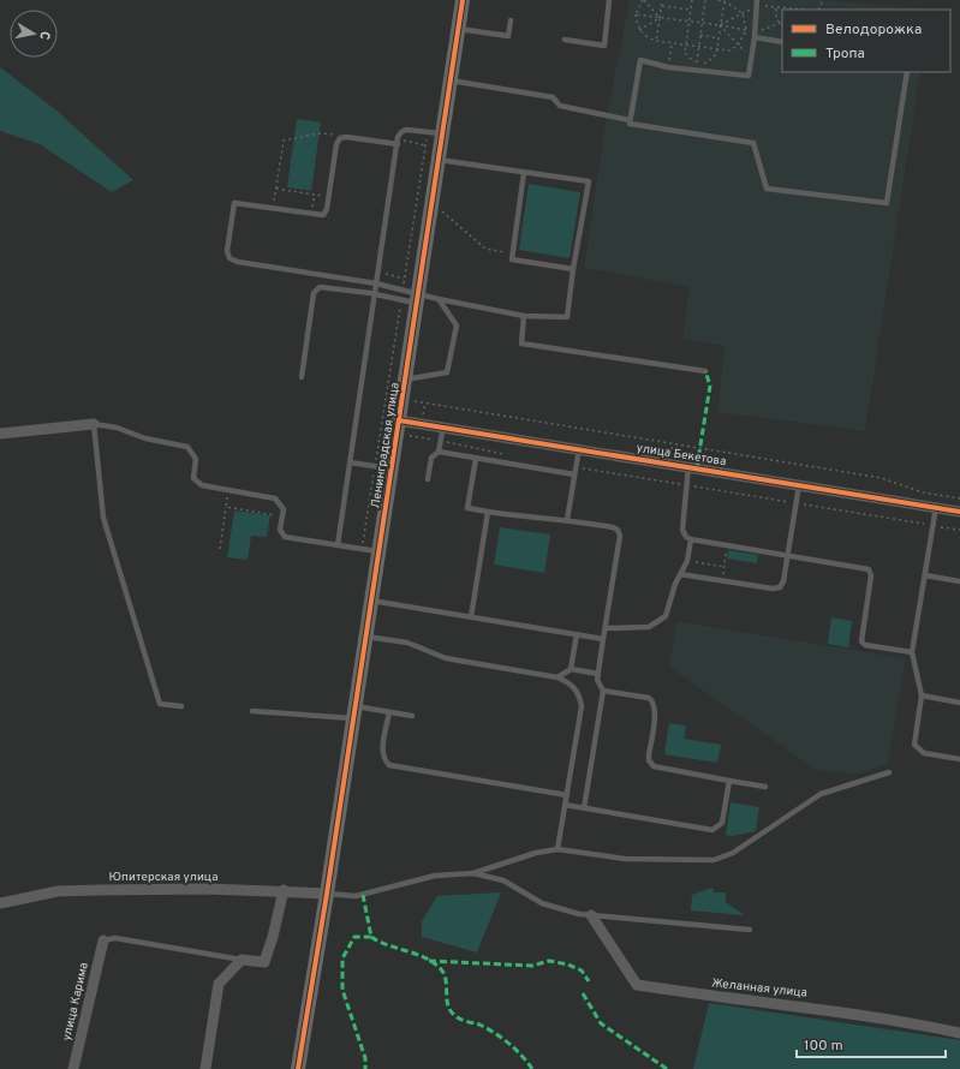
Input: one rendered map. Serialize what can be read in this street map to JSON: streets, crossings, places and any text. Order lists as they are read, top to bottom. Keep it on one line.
{"streets":{"street":["Ленинградская улица","улица Бекетова","Юпитерская улица","Желанная улица","улица Карима"]},"crossings":[["Ленинградская улица","улица Бекетова"],["Ленинградская улица","Юпитерская улица"]],"legend":["Велодорожка","Тропа"],"scale_bar":"100 m","north":"right"}
